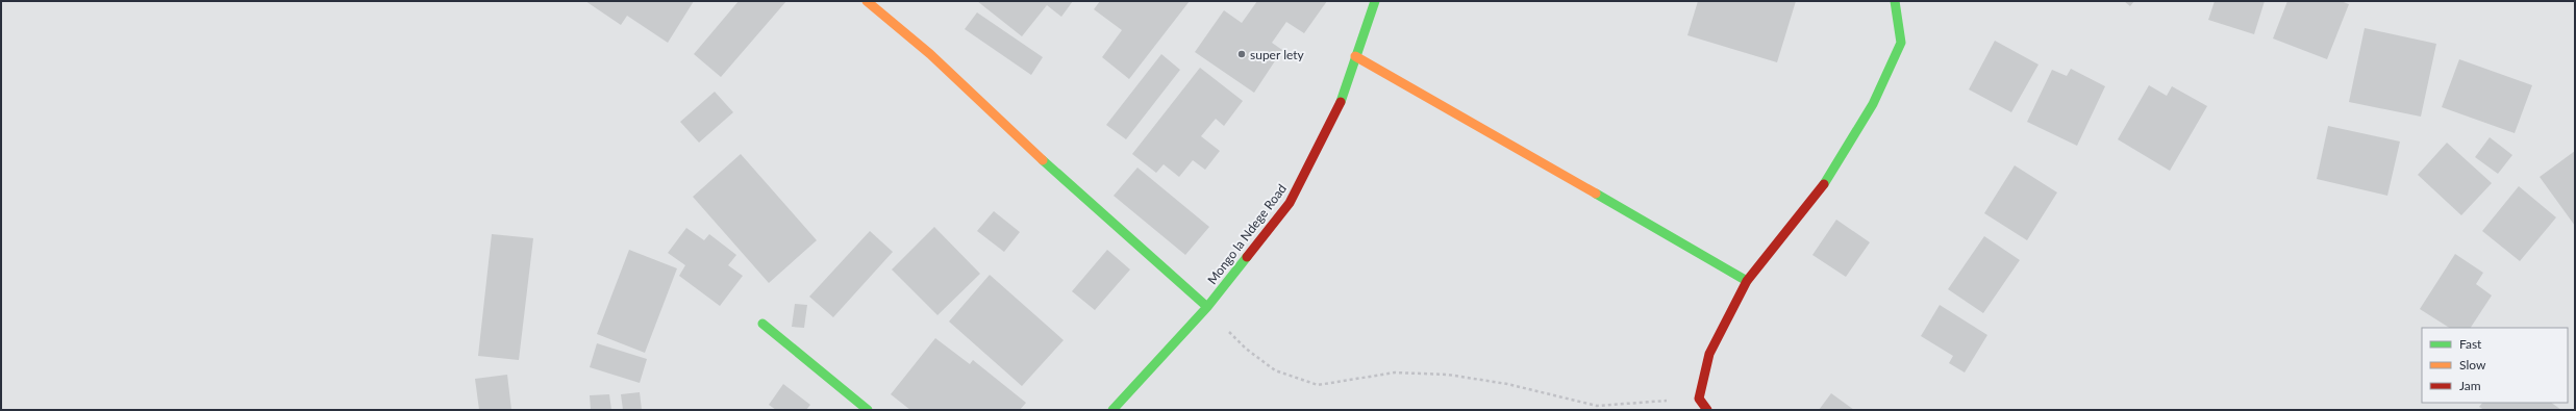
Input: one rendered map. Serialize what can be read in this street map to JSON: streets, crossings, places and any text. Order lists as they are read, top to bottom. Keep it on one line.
{"streets":{"street":["Mongo la Ndege Road"]},"places":["super lety"],"legend":["Fast","Slow","Jam"]}
